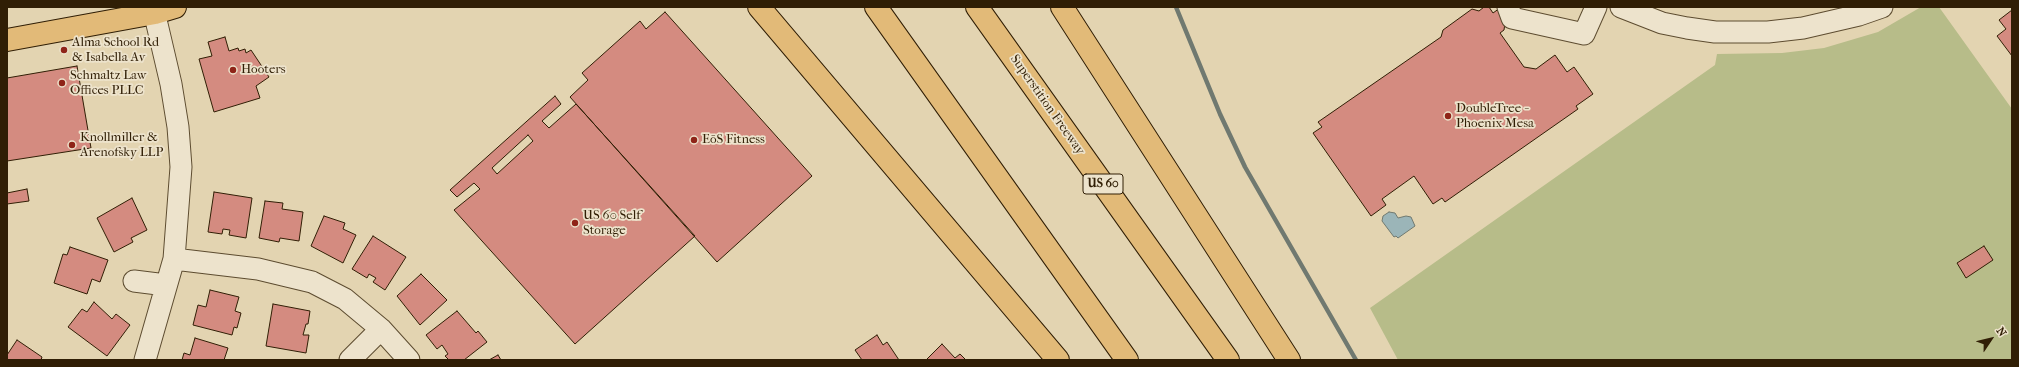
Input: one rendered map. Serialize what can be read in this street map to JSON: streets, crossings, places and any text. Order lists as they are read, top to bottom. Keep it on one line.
{"streets":{"main road":["Superstition Freeway","US 60"]},"places":["Alma School Rd & Isabella Av","Hooters","Schmaltz Law Offices PLLC","DoubleTree - Phoenix Mesa","EōS Fitness","Knollmiller & Arenofsky LLP","US 60 Self Storage"],"north":"top right"}
